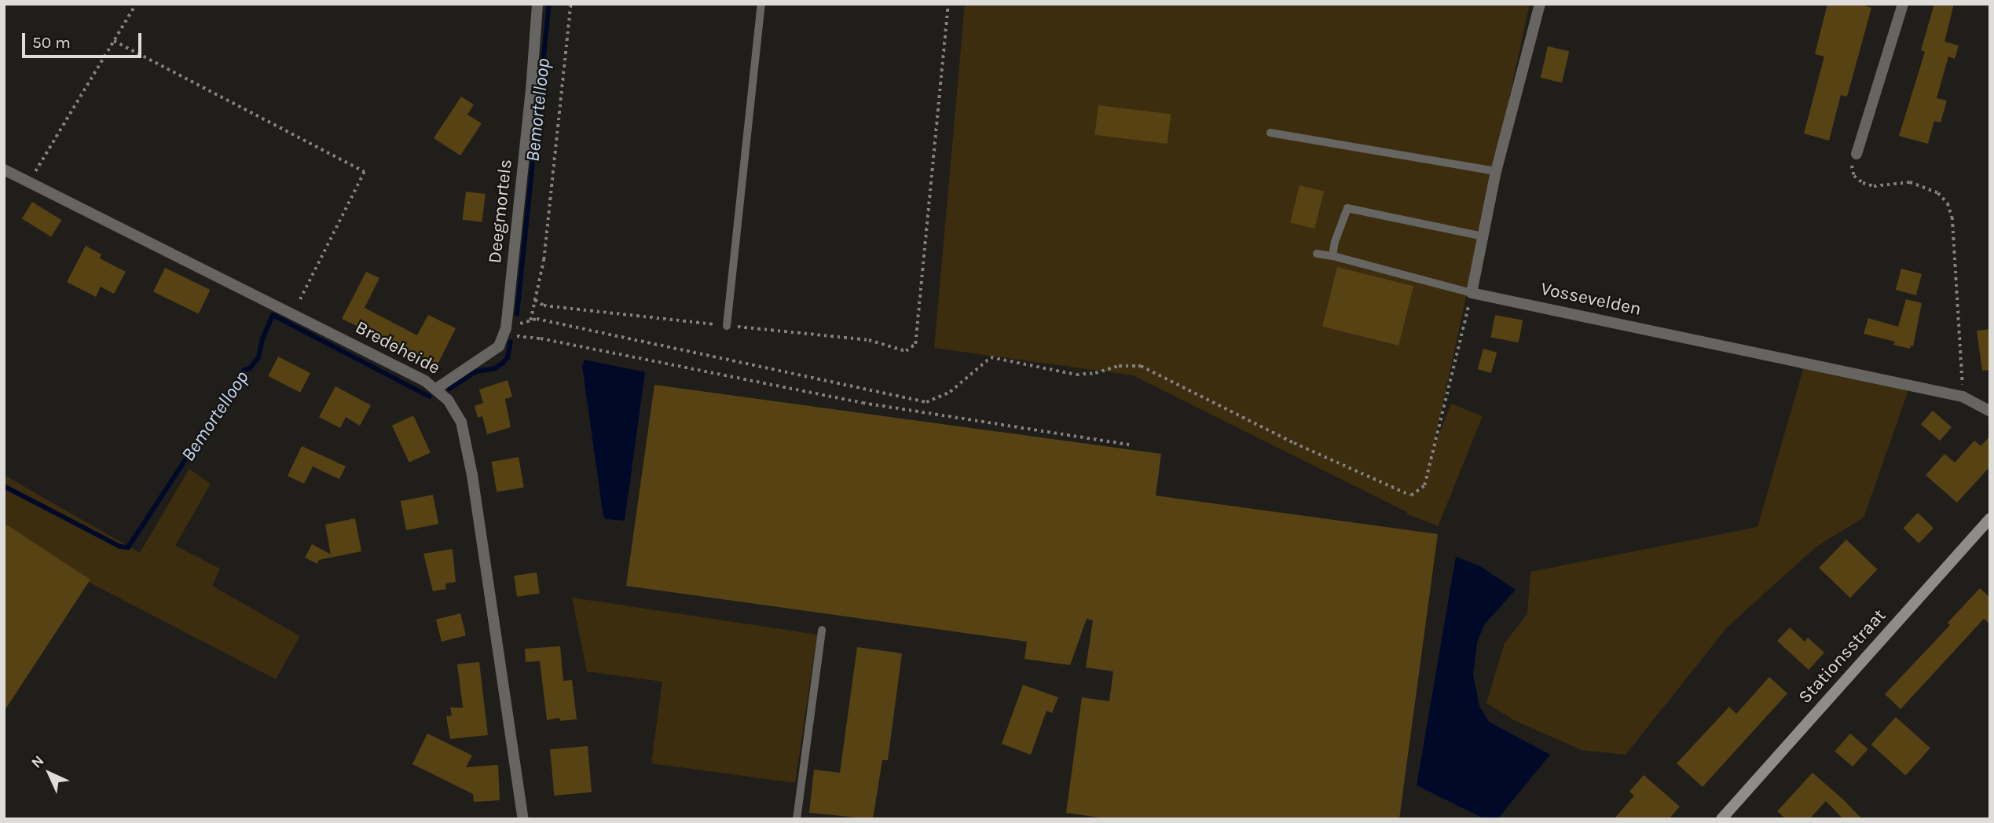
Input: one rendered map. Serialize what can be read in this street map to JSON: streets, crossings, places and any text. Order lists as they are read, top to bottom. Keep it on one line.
{"streets":{"street":["Deegmortels","Vossevelden","Bredeheide","Stationsstraat"]},"water":["Bemortelloop"],"scale_bar":"50 m","north":"top left"}
